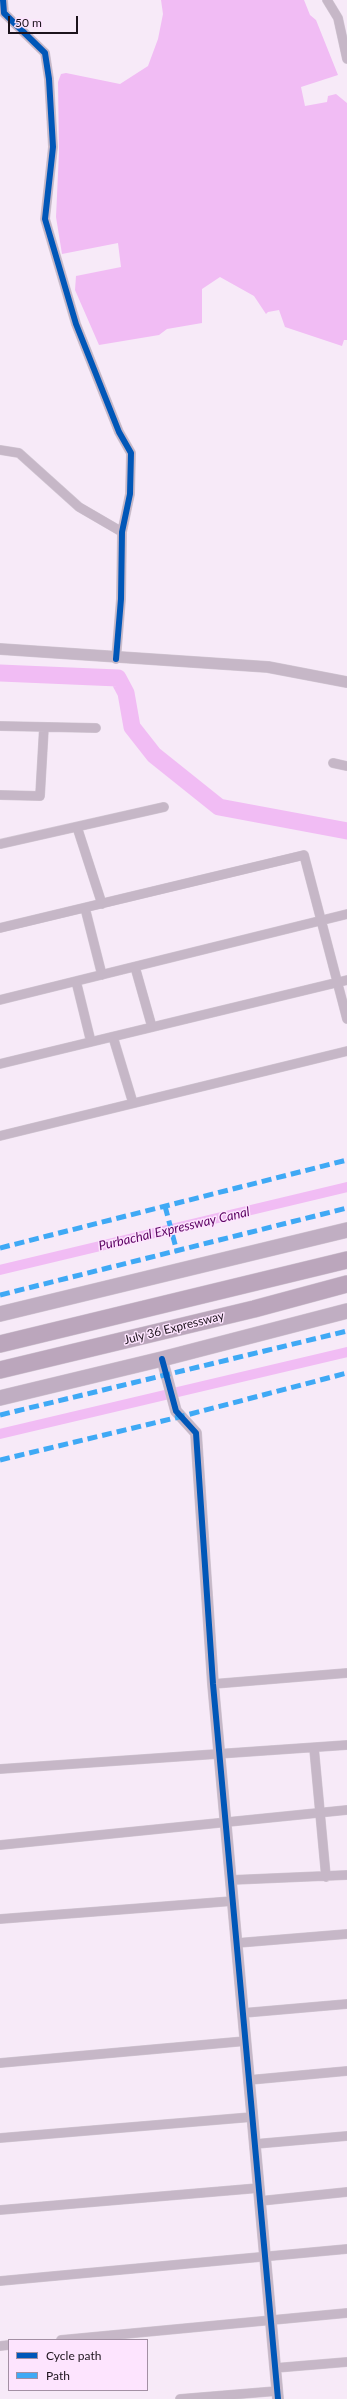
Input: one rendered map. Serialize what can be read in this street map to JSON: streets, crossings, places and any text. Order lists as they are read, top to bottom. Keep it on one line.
{"streets":{"highway":["July 36 Expressway"]},"water":["Purbachal Expressway Canal"],"legend":["Cycle path","Path"],"scale_bar":"50 m"}
